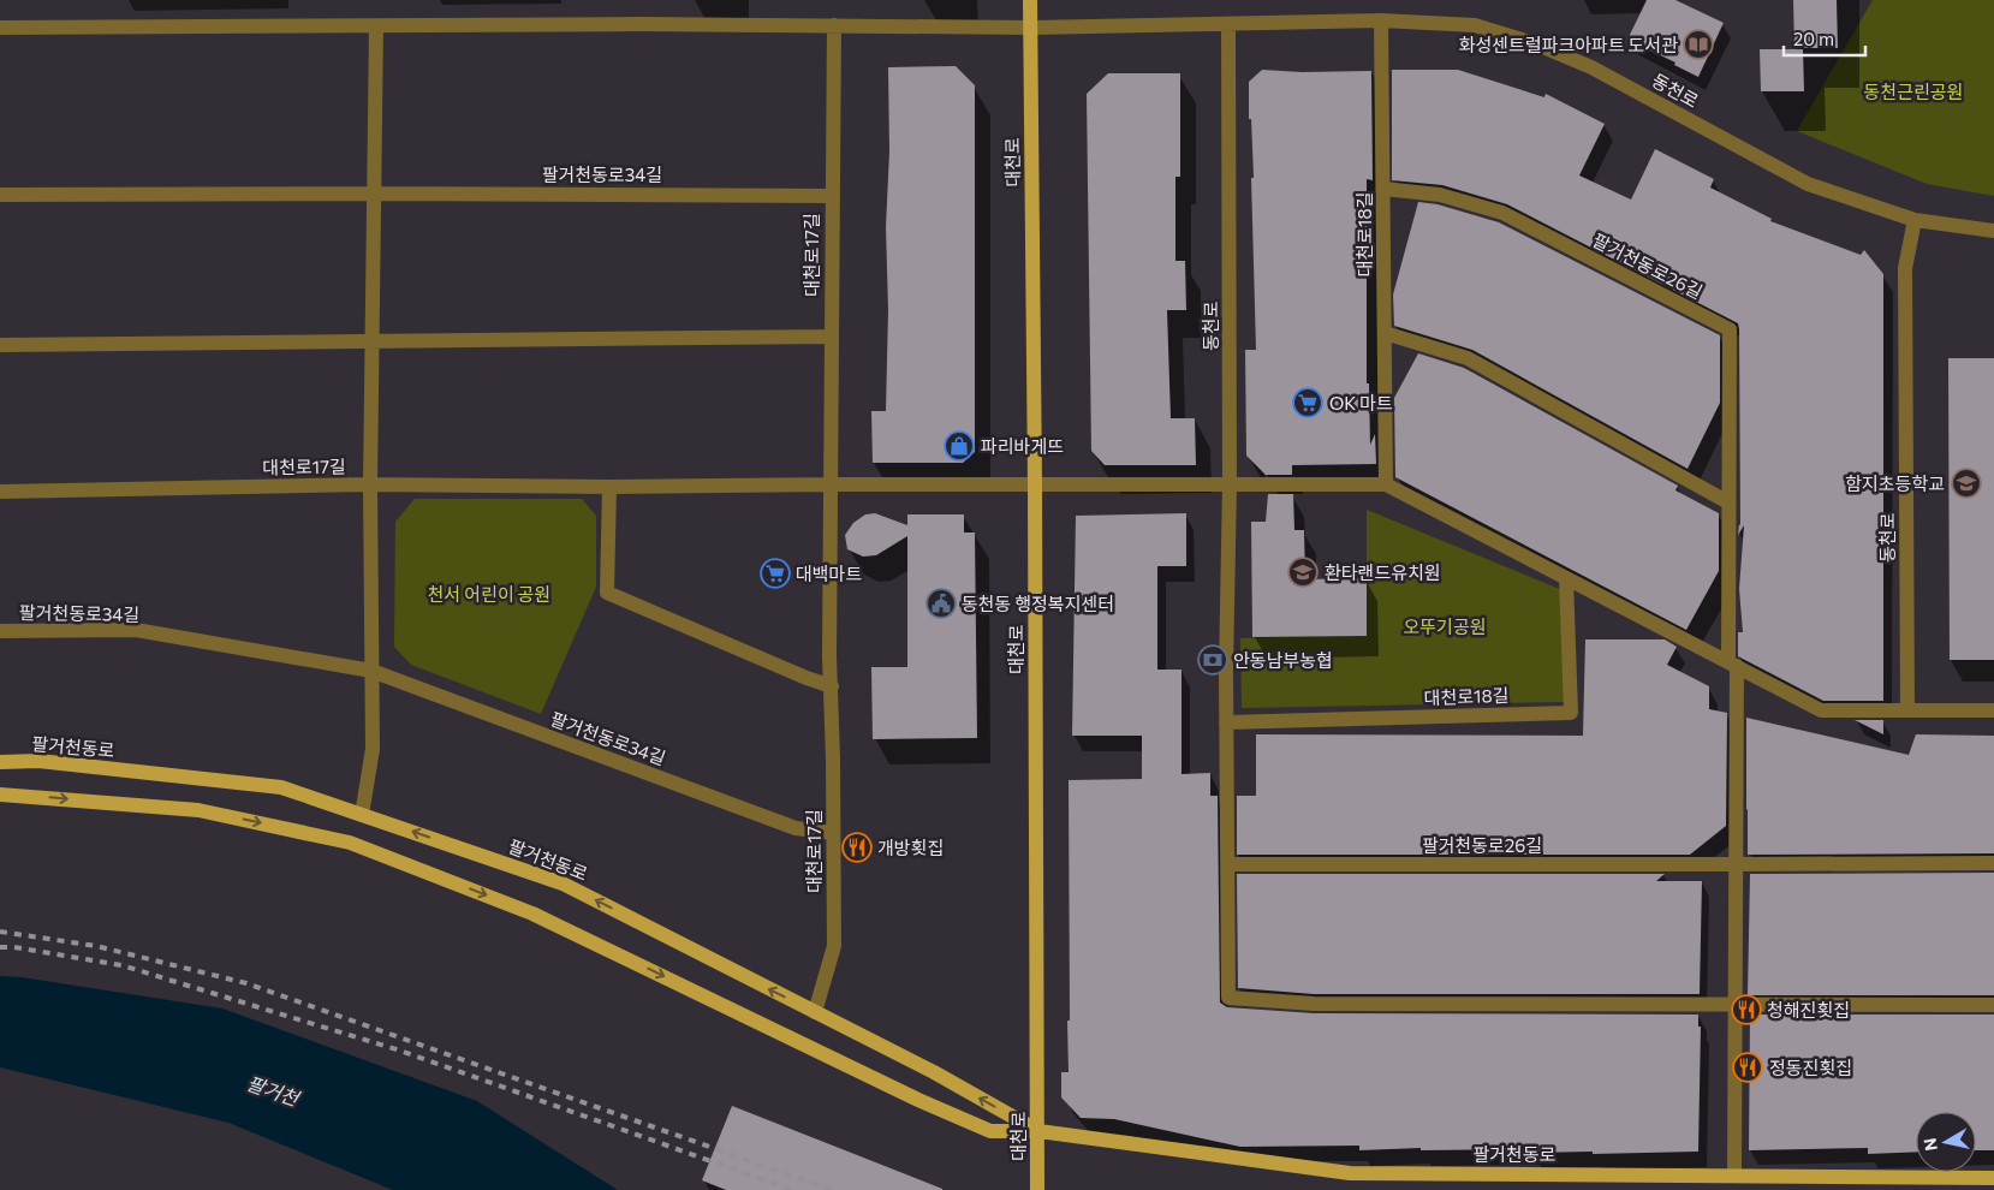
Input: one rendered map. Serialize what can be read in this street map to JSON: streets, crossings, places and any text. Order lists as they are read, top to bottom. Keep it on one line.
{"streets":{"main road":["대천로","팔거천동로"],"street":["동천로","팔거천동로34길","대천로18길","대천로17길","팔거천동로26길"]},"crossings":[["동천로","대천로"],["동천로","대천로18길"],["동천로","대천로17길"],["대천로","대천로17길"],["대천로","팔거천동로"],["팔거천동로34길","대천로17길"],["대천로18길","팔거천동로26길"],["대천로17길","팔거천동로"],["팔거천동로26길","팔거천동로"]],"water":["팔거천"],"parks":["동천근린공원","천서 어린이 공원","오뚜기공원"],"places":{"library":["화성센트럴파크아파트 도서관"],"supermarket":["OK 마트","대백마트"],"shop":["파리바게뜨"],"school or university":["함지초등학교","환타랜드유치원"],"public building":["동천동 행정복지센터"],"bank":["안동남부농협"],"restaurant":["개방횟집","청해진횟집","정동진횟집"]},"scale_bar":"20 m","north":"left"}
